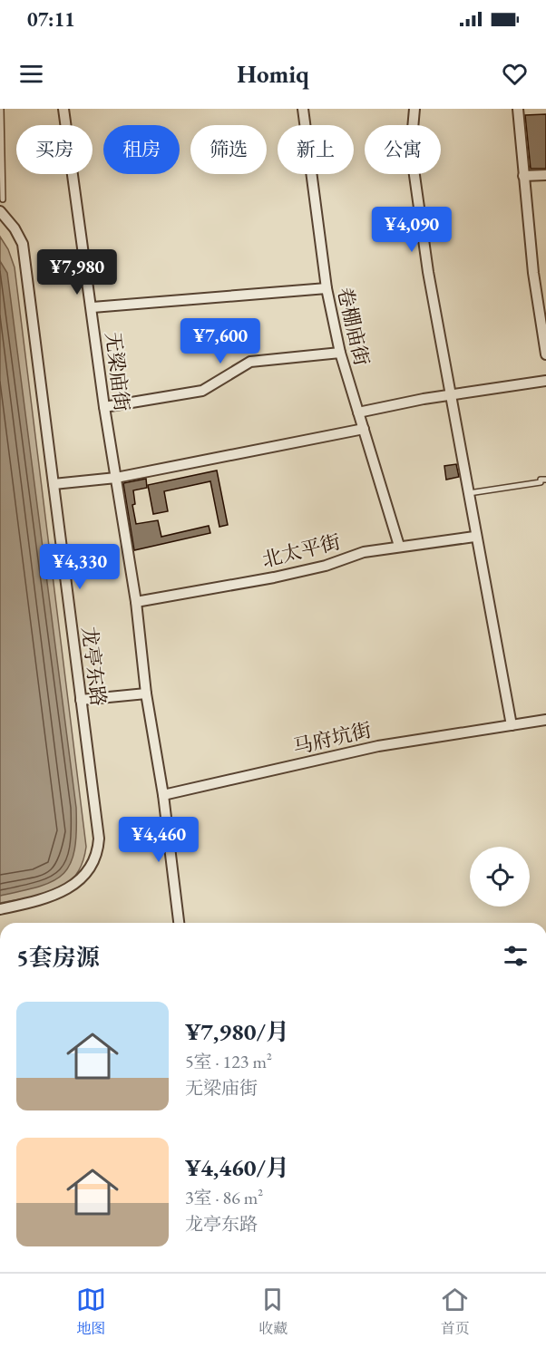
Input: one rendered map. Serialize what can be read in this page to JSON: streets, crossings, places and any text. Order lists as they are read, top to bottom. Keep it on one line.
{"streets":{"street":["卷棚庙街","无梁庙街","北太平街","龙亭东路","马府坑街"]},"crossings":[["卷棚庙街","北太平街"],["无梁庙街","北太平街"],["无梁庙街","马府坑街"]],"page":{"status":"07:11","header":"Homiq","chip":["买房","租房","筛选","新上","公寓"],"price":["¥4,090","¥7,980","¥7,600","¥4,330","¥4,460"],"heading":"5套房源","list":[{"name":"¥7,980/月","note":"5室 · 123 m² · 无梁庙街"},{"name":"¥4,460/月","note":"3室 · 86 m² · 龙亭东路"}],"tabs":["地图","收藏","首页"]}}
